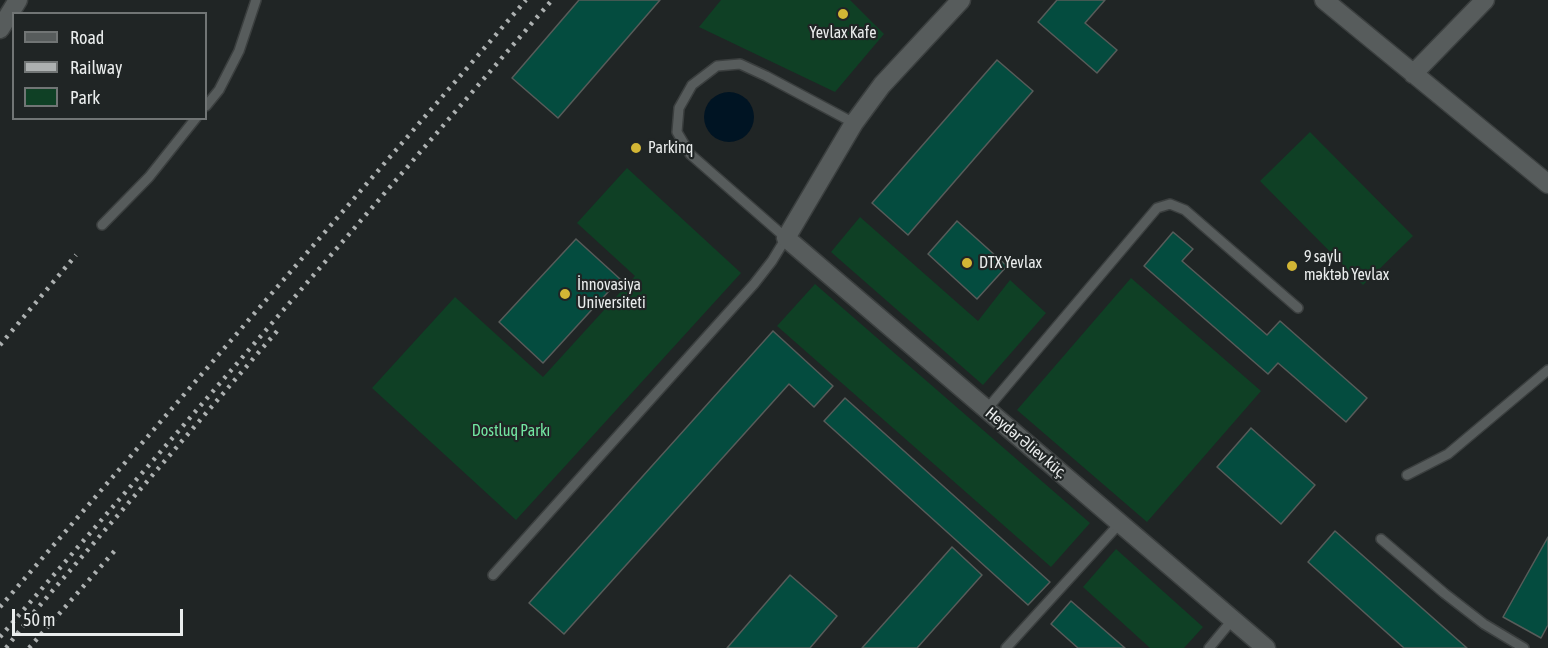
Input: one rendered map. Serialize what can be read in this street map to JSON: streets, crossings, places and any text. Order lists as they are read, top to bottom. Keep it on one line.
{"streets":{"street":["Heydər Əliev küç."]},"parks":["Dostluq Parkı"],"places":["Yevlax Kafe","Parkinq","DTX Yevlax","9 saylı məktəb Yevlax","İnnovasiya Universiteti"],"legend":["Road","Railway","Park"],"scale_bar":"50 m"}
